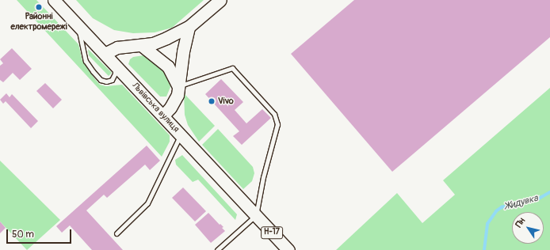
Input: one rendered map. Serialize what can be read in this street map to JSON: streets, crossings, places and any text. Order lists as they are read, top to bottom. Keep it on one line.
{"streets":{"main road":["Львівська вулиця","Н-17"]},"crossings":[["Львівська вулиця","Н-17"]],"water":["Жидувка"],"places":["Районні електромережі","Vivo"],"scale_bar":"50 m","north":"top left"}
